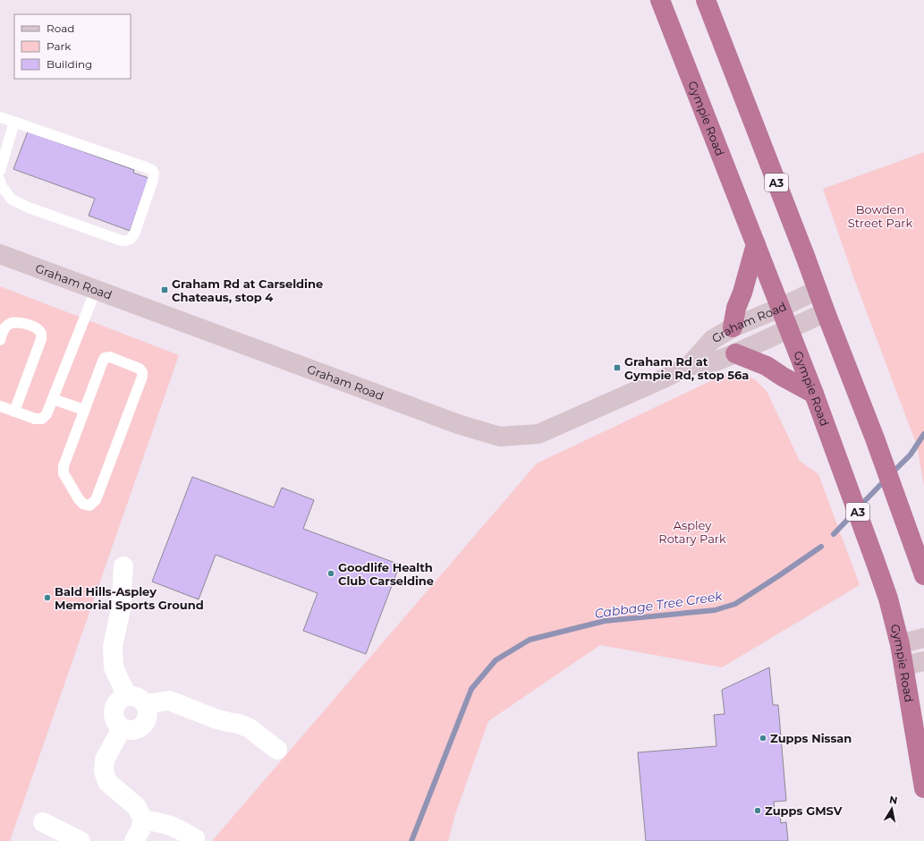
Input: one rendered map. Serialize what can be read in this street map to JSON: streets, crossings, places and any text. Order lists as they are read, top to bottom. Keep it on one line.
{"streets":{"highway":["Gympie Road","A3"],"street":["Graham Road"]},"crossings":[["Gympie Road","Graham Road"],["A3","Graham Road"]],"water":["Cabbage Tree Creek"],"parks":["Bowden Street Park","Aspley Rotary Park"],"places":{"transit":["Graham Rd at Carseldine Chateaus, stop 4","Graham Rd at Gympie Rd, stop 56a"],"other":["Goodlife Health Club Carseldine","Bald Hills-Aspley Memorial Sports Ground","Zupps Nissan","Zupps GMSV"]},"legend":["Road","Park","Building"],"north":"top"}
